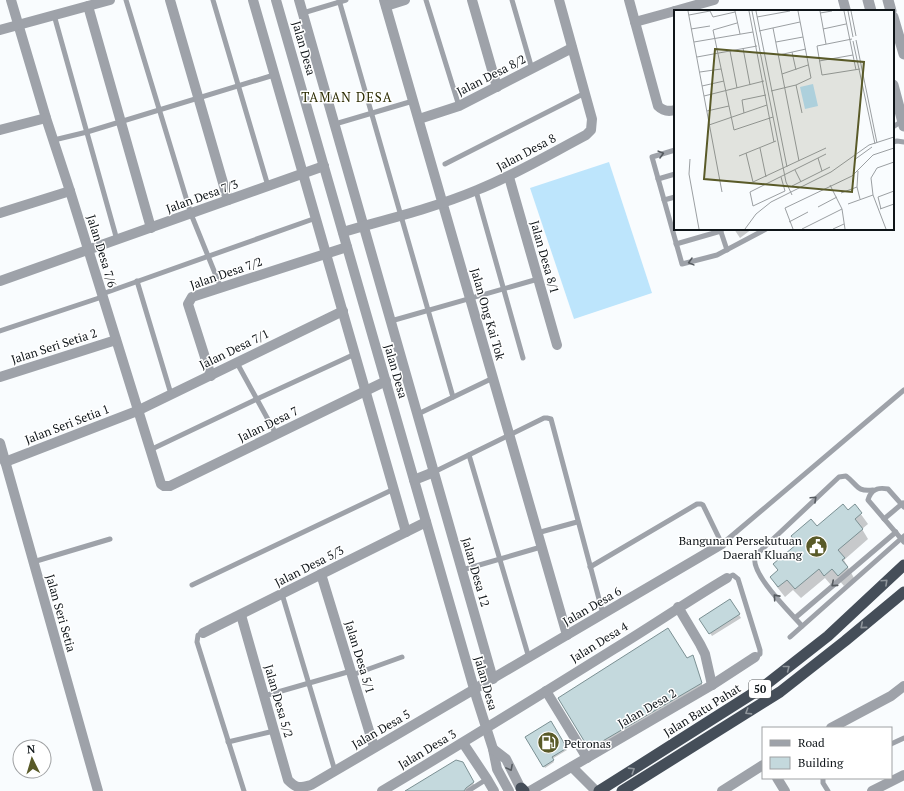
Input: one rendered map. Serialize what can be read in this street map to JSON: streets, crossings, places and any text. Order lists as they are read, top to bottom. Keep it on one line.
{"streets":{"highway":["50","Jalan Batu Pahat"],"street":["Jalan Desa","Jalan Desa 8/2","Jalan Desa 8","Jalan Desa 7/3","Jalan Desa 7/6","Jalan Desa 8/1","Jalan Desa 7/2","Jalan Ong Kai Tok","Jalan Seri Setia 2","Jalan Desa 7/1","Jalan Seri Setia 1","Jalan Desa 7","Jalan Desa 5/3","Jalan Desa 12","Jalan Desa 6","Jalan Seri Setia","Jalan Desa 4","Jalan Desa 5/1","Jalan Desa 5/2","Jalan Desa 2","Jalan Desa 5","Jalan Desa 3"]},"crossings":[["Jalan Desa","Jalan Desa 8"],["Jalan Desa","Jalan Desa 7/3"],["Jalan Desa","Jalan Desa 7/2"],["Jalan Desa","Jalan Desa 7"],["Jalan Desa","Jalan Desa 5/3"],["Jalan Desa","Jalan Desa 12"],["Jalan Desa","Jalan Desa 6"],["Jalan Desa","Jalan Desa 4"],["Jalan Desa","Jalan Desa 2"],["Jalan Desa","Jalan Desa 5"],["Jalan Desa","Jalan Desa 3"],["Jalan Desa 8/2","Jalan Desa 8"],["Jalan Desa 8/2","Jalan Ong Kai Tok"],["Jalan Desa 8","Jalan Desa 8/1"],["Jalan Desa 8","Jalan Ong Kai Tok"],["Jalan Desa 7/3","Jalan Desa 7/6"],["Jalan Desa 7/6","Jalan Seri Setia 2"],["Jalan Desa 7/6","Jalan Desa 7/1"],["Jalan Desa 7/6","Jalan Seri Setia 1"],["Jalan Desa 7/6","Jalan Desa 7"],["Jalan Desa 7/2","Jalan Desa 7/1"],["Jalan Ong Kai Tok","Jalan Desa 6"],["Jalan Desa 7/1","Jalan Seri Setia 1"],["Jalan Seri Setia 1","Jalan Seri Setia"],["Jalan Desa 5/3","Jalan Desa 5/1"],["Jalan Desa 5/3","Jalan Desa 5/2"],["Jalan Desa 12","Jalan Desa 6"],["Jalan Desa 6","Jalan Desa 5"],["Jalan Desa 4","Jalan Desa 3"],["Jalan Desa 5/1","Jalan Desa 5"],["Jalan Desa 5/2","Jalan Desa 5"]],"districts":["TAMAN DESA"],"places":{"public building":["Bangunan Persekutuan Daerah Kluang"],"fuel station":["Petronas"]},"legend":["Road","Building"],"north":"top"}
